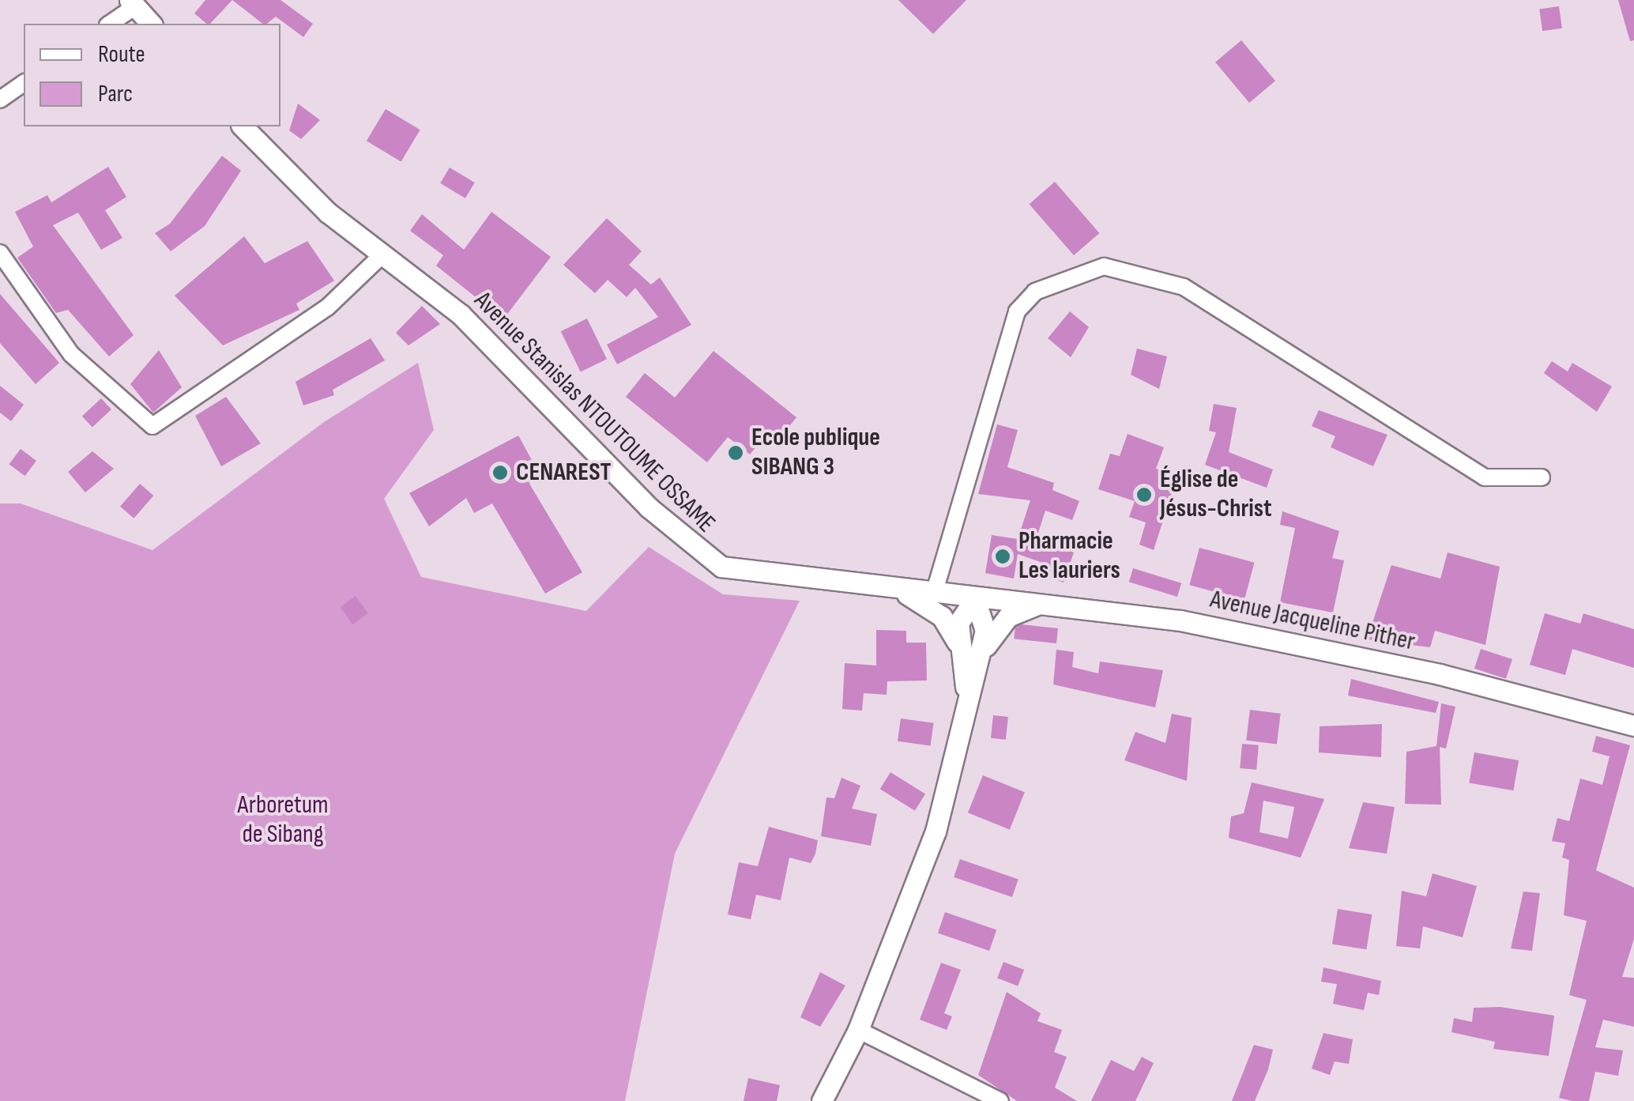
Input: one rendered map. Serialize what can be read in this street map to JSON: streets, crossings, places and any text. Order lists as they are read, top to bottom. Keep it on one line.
{"streets":{"street":["Avenue Stanislas NTOUTOUME OSSAME","Avenue Jacqueline Pither"]},"crossings":[["Avenue Stanislas NTOUTOUME OSSAME","Avenue Jacqueline Pither"]],"parks":["Arboretum de Sibang"],"places":["Ecole publique SIBANG 3","CENAREST","Église de Jésus-Christ","Pharmacie Les lauriers"],"legend":["Route","Parc"]}
